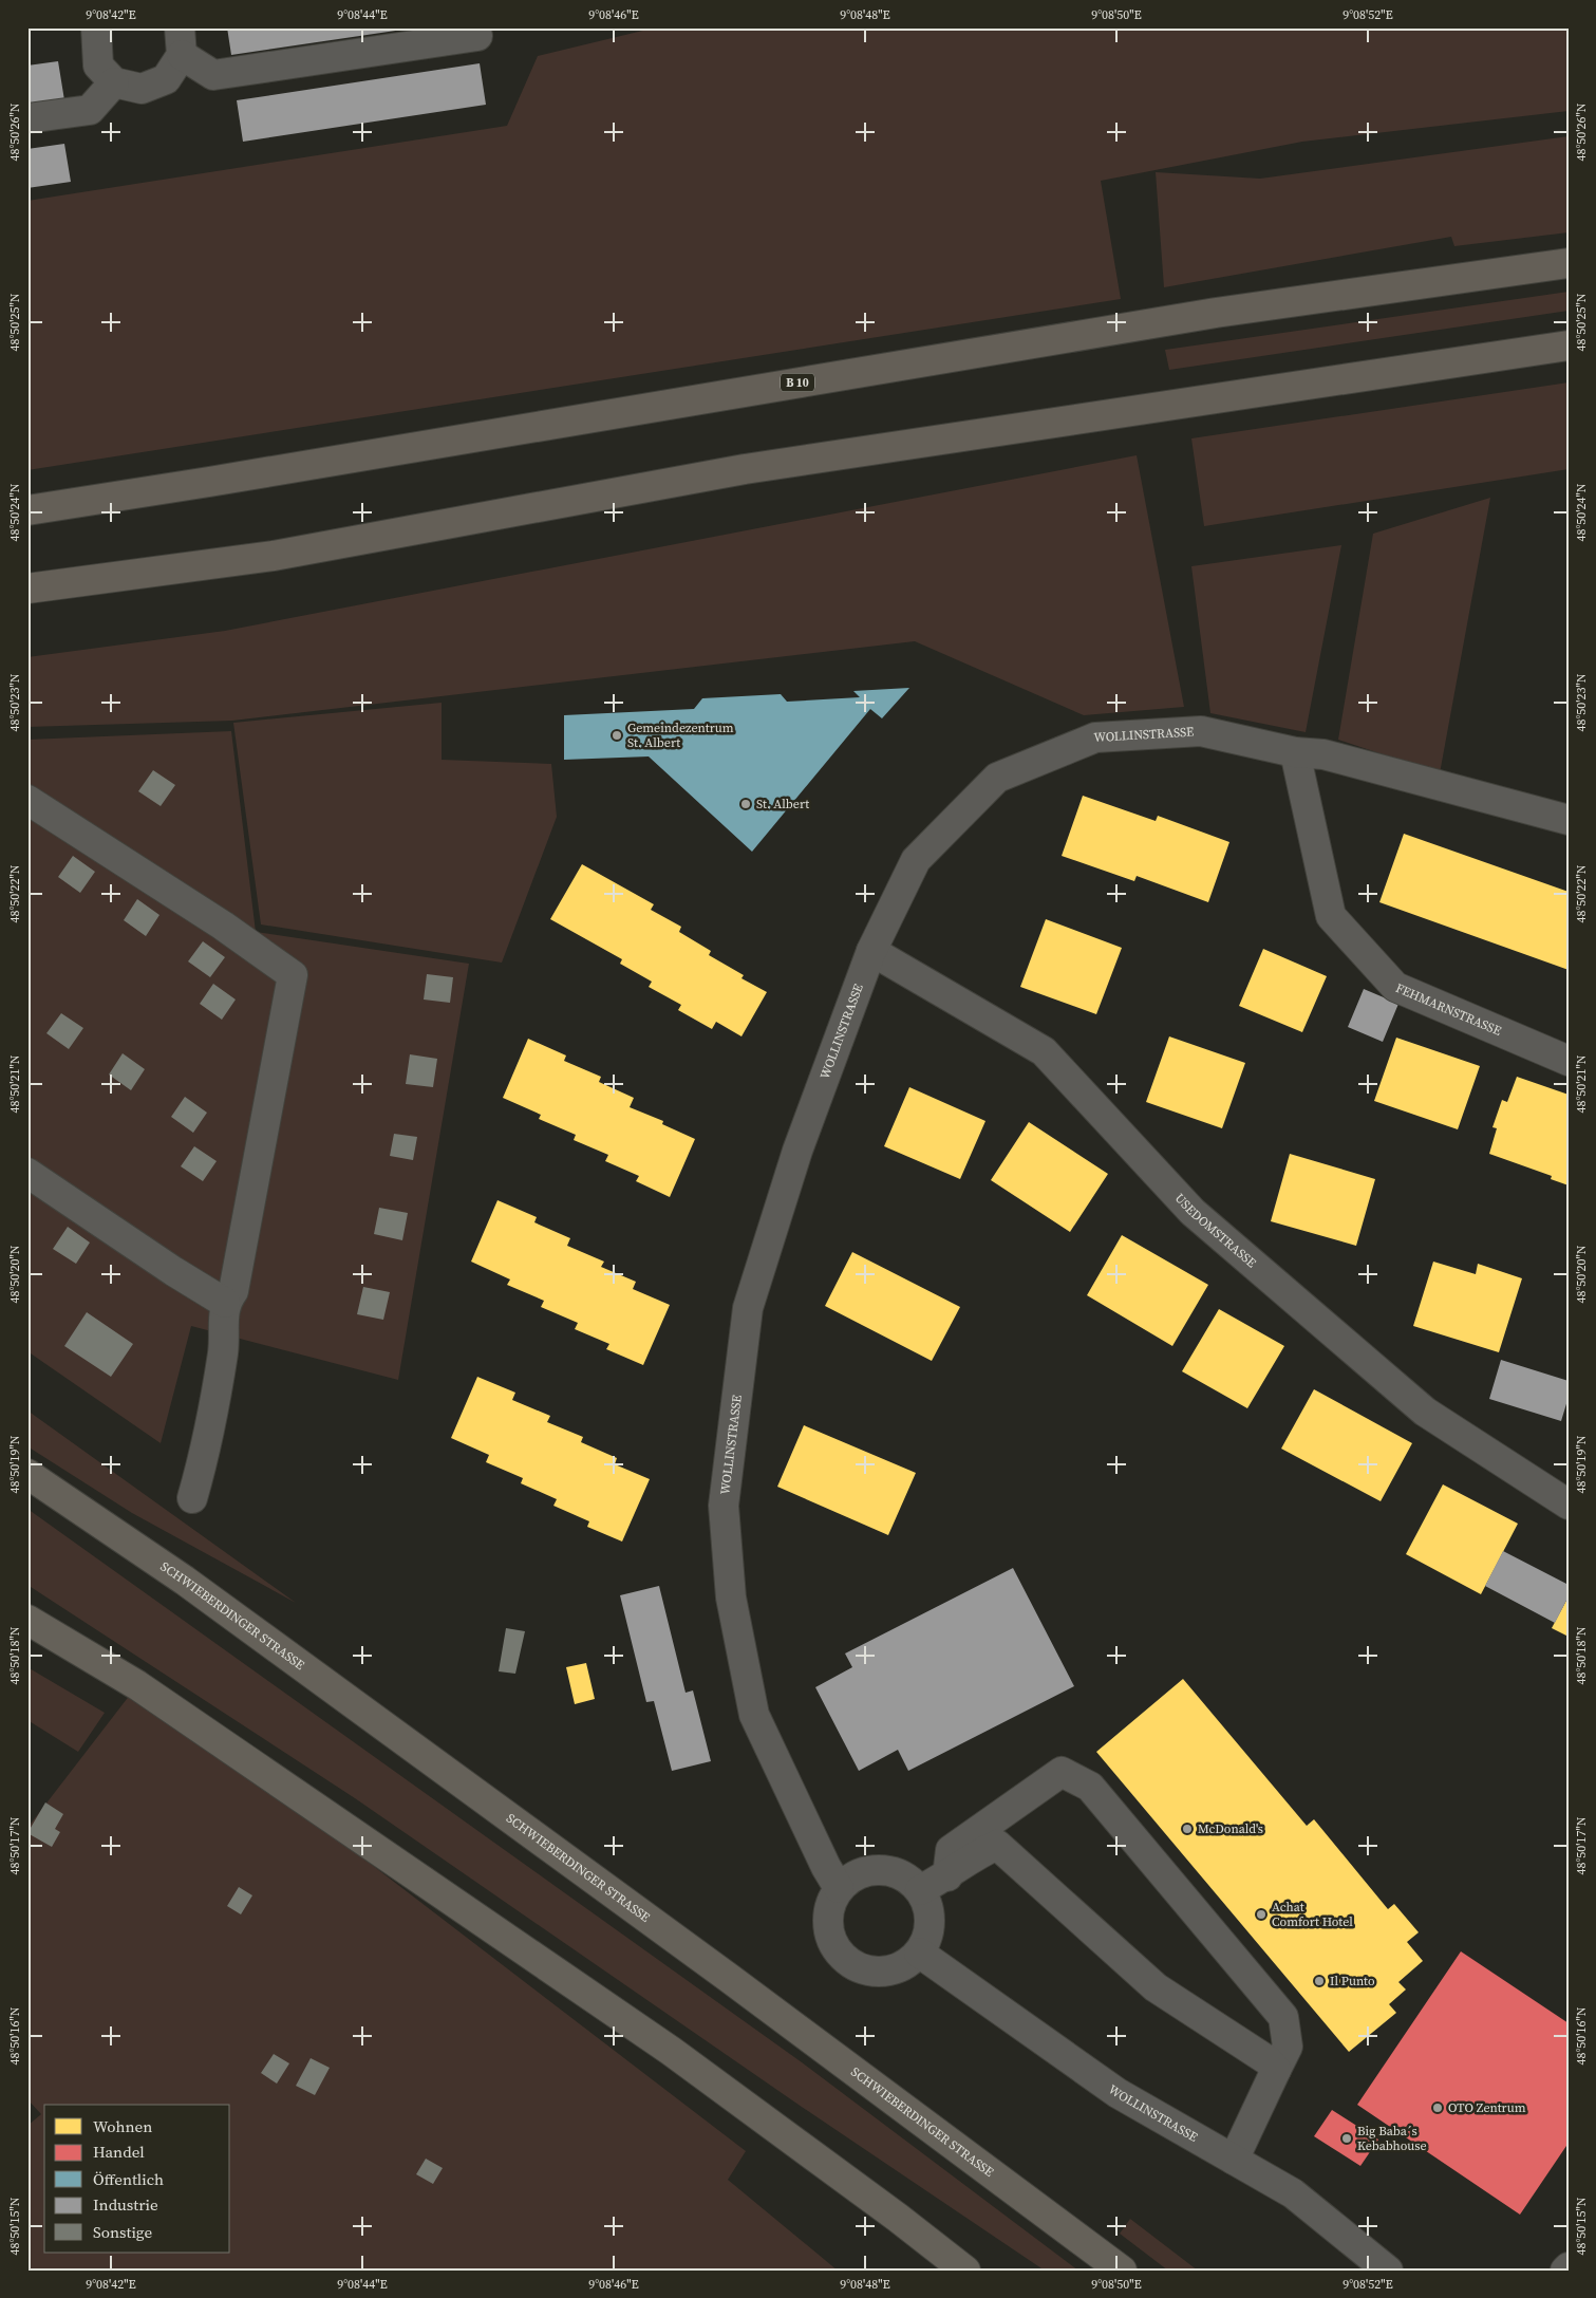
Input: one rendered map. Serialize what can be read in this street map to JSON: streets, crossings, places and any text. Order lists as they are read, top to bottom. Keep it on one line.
{"streets":{"highway":["B 10"],"main road":["SCHWIEBERDINGER STRASSE"],"street":["WOLLINSTRASSE","FEHMARNSTRASSE","USEDOMSTRASSE"]},"crossings":[["WOLLINSTRASSE","FEHMARNSTRASSE"],["WOLLINSTRASSE","USEDOMSTRASSE"]],"places":["Gemeindezentrum St. Albert","St. Albert","McDonald's","Achat Comfort Hotel","Il Punto","OTO Zentrum","Big Baba´s Kebabhouse"],"legend":["Wohnen","Handel","Öffentlich","Industrie","Sonstige"],"coordinates":["9°08'42\"E","9°08'44\"E","9°08'46\"E","9°08'48\"E","9°08'50\"E","9°08'52\"E","48°50'26\"N","48°50'25\"N","48°50'24\"N","48°50'23\"N","48°50'22\"N","48°50'21\"N","48°50'20\"N","48°50'19\"N","48°50'18\"N","48°50'17\"N","48°50'16\"N","48°50'15\"N"]}
